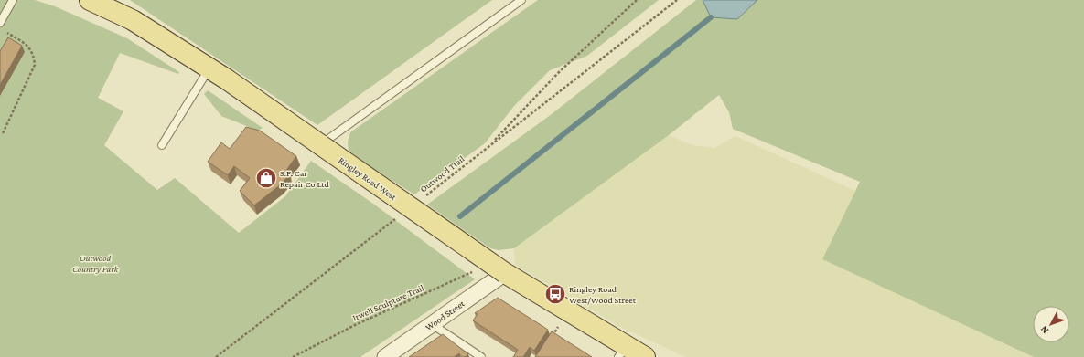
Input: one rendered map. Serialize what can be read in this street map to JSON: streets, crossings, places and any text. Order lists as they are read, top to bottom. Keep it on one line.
{"streets":{"main road":["Ringley Road West"],"street":["Wood Street"],"path":["Outwood Trail","Irwell Sculpture Trail"]},"crossings":[["Ringley Road West","Irwell Sculpture Trail"],["Ringley Road West","Wood Street"],["Irwell Sculpture Trail","Wood Street"]],"parks":["Outwood Country Park"],"places":{"shop":["S.F. Car Repair Co Ltd"],"bus stop":["Ringley Road West/Wood Street"]},"north":"bottom left"}
